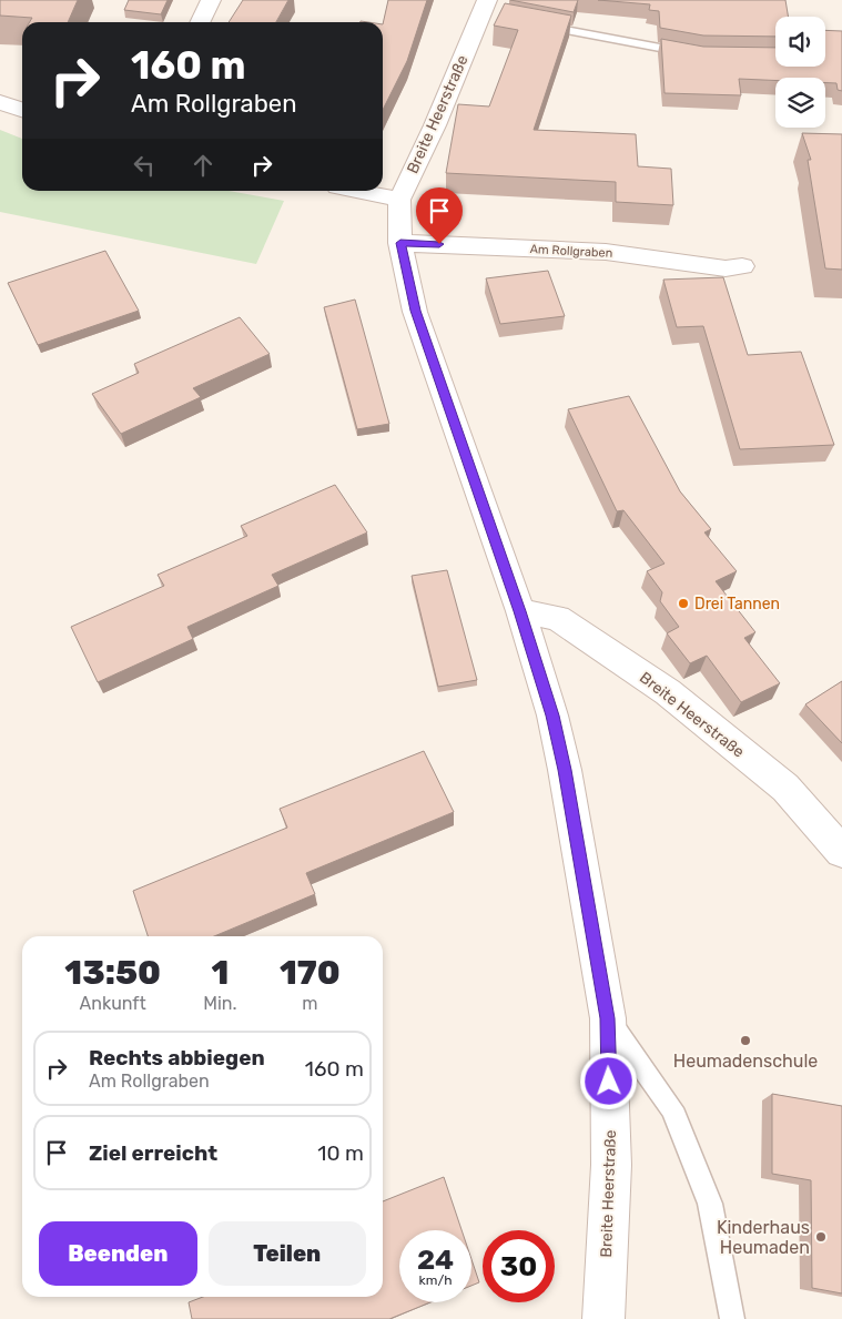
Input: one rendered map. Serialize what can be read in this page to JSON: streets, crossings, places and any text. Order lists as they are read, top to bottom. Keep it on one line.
{"streets":{"street":["Breite Heerstraße","Am Rollgraben"]},"crossings":[["Breite Heerstraße","Am Rollgraben"]],"places":["Drei Tannen","Heumadenschule","Kinderhaus Heumaden"],"page":{"turn":["160 m","Am Rollgraben"],"eta":["13:50","Ankunft","1","Min.","170","m"],"list":[{"name":"Rechts abbiegen","note":"Am Rollgraben","value":"160 m"},{"name":"Ziel erreicht","value":"10 m"}],"buttons":["Beenden","Teilen"],"speed":"24 km/h","limit":"30"}}
